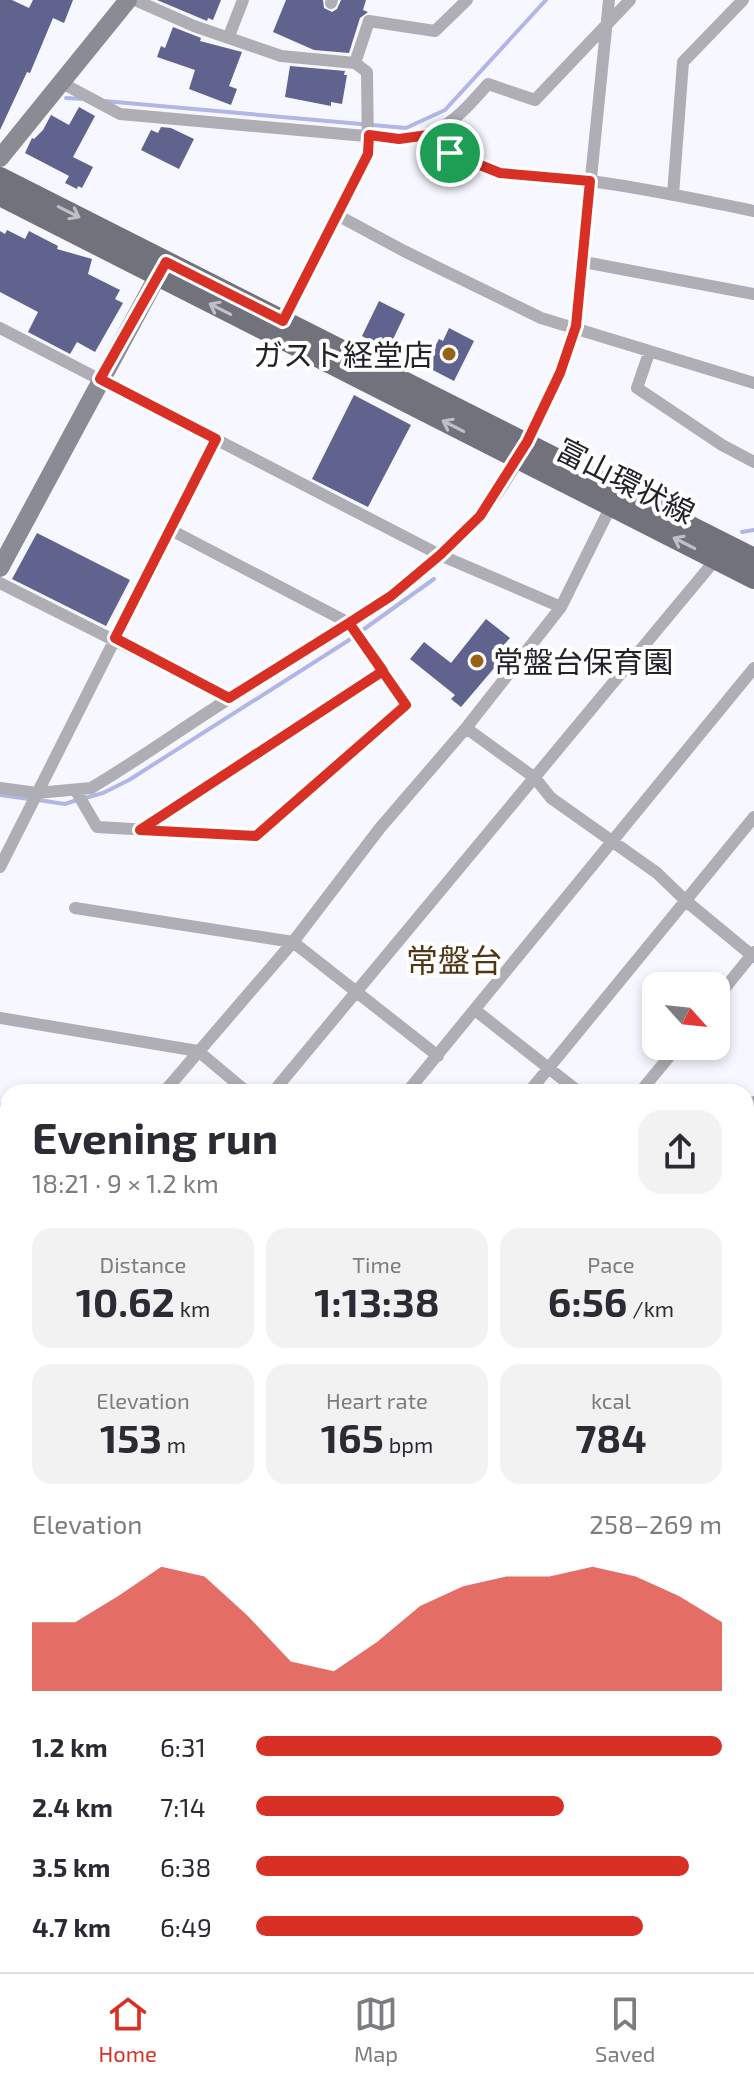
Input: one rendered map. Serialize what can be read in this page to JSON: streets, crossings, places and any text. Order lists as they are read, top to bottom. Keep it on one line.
{"streets":{"main road":["富山環状線"]},"districts":["常盤台"],"places":["ガスト経堂店","常盤台保育園"],"north":"bottom right","page":{"heading":["Evening run","18:21 · 9 × 1.2 km"],"stats":[["Distance","10.62 km"],["Time","1:13:38"],["Pace","6:56 /km"],["Elevation","153 m"],["Heart rate","165 bpm"],["kcal","784"]],"chart":["Elevation","258–269 m"],"list":[{"name":"1.2 km","note":"6:31"},{"name":"2.4 km","note":"7:14"},{"name":"3.5 km","note":"6:38"},{"name":"4.7 km","note":"6:49"}],"tabs":["Home","Map","Saved"]}}
